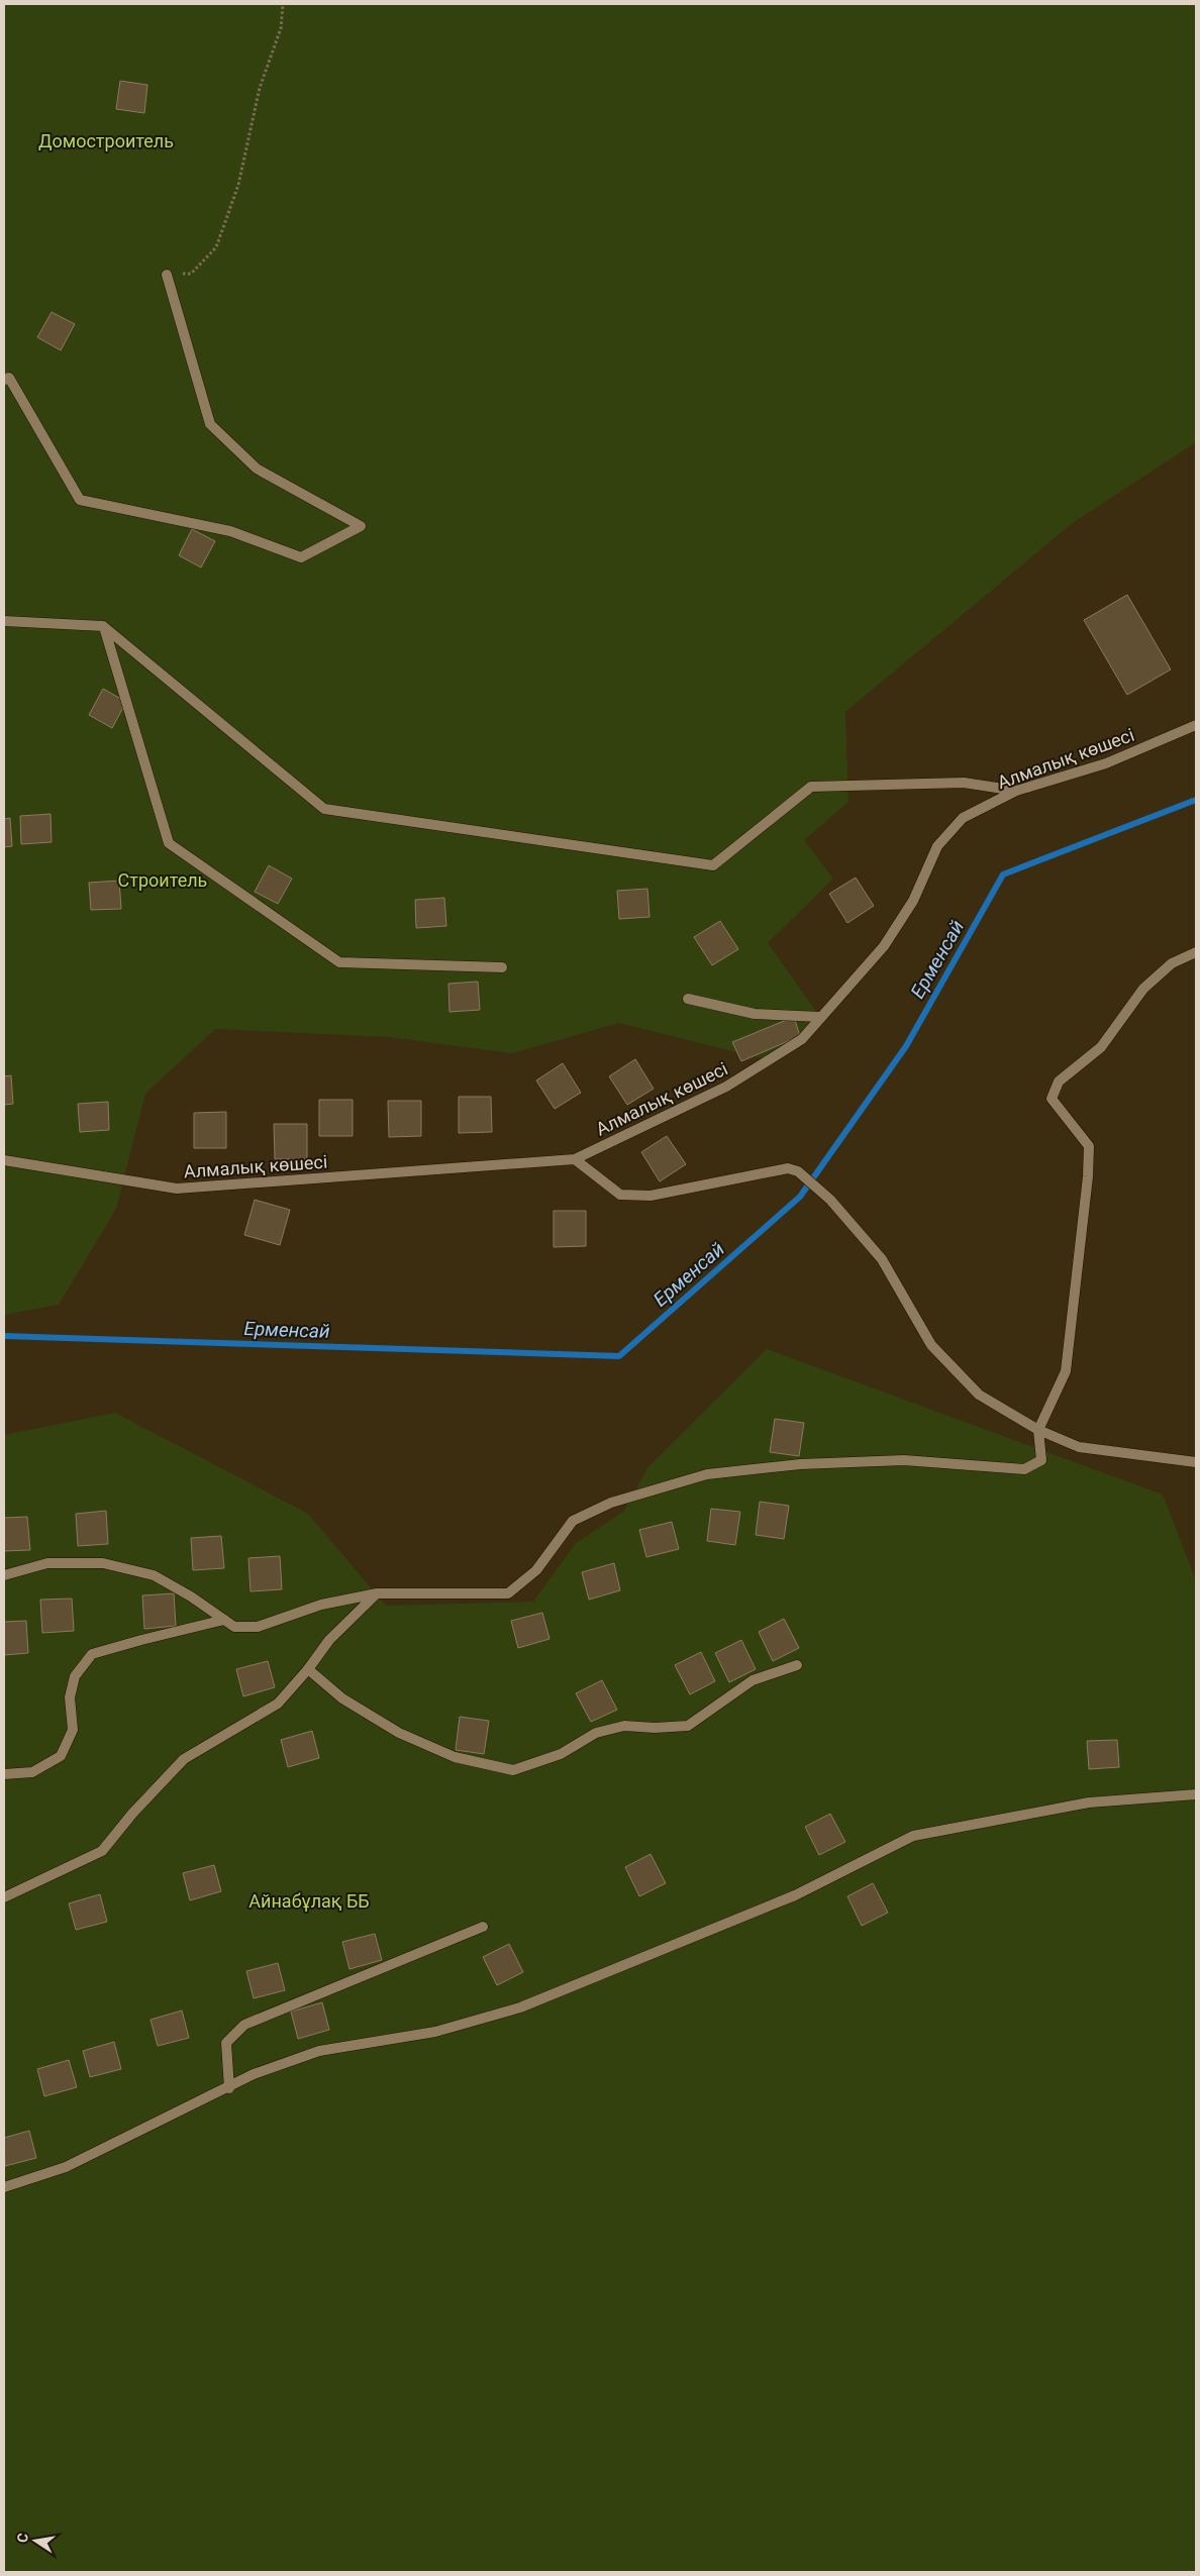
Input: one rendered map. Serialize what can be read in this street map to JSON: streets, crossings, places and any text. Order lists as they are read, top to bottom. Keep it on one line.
{"streets":{"street":["Алмалық көшесі"]},"water":["Ерменсай"],"parks":["Домостроитель","Строитель","Айнабұлақ ББ"],"north":"left"}
